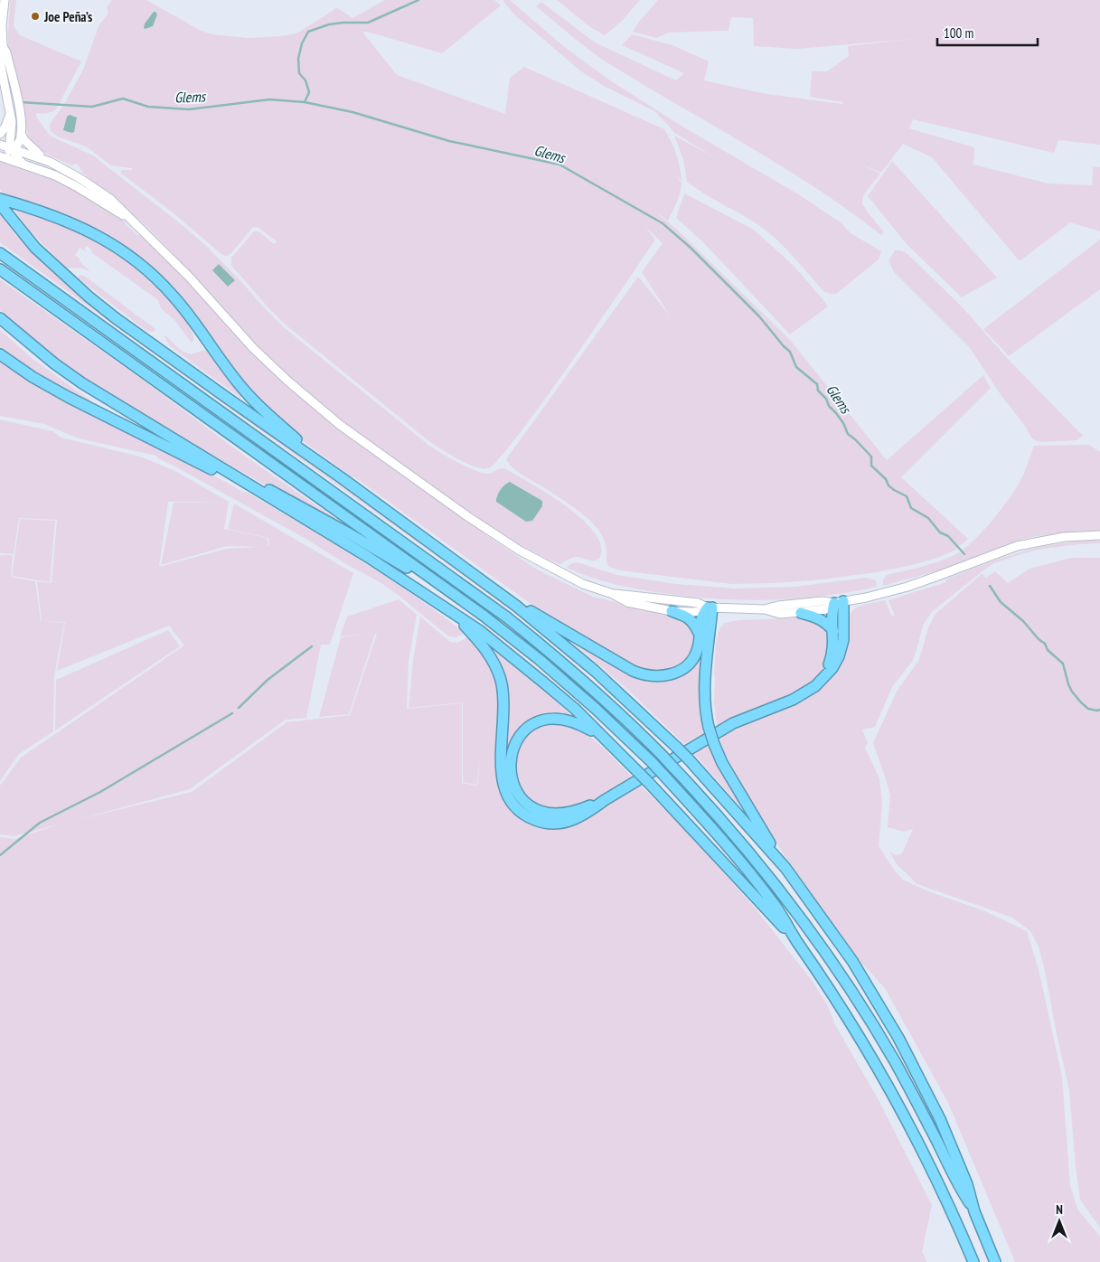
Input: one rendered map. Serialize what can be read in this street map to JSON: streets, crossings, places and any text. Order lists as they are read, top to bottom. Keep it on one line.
{"water":["Glems"],"places":["Joe Peña’s"],"scale_bar":"100 m","north":"top"}
